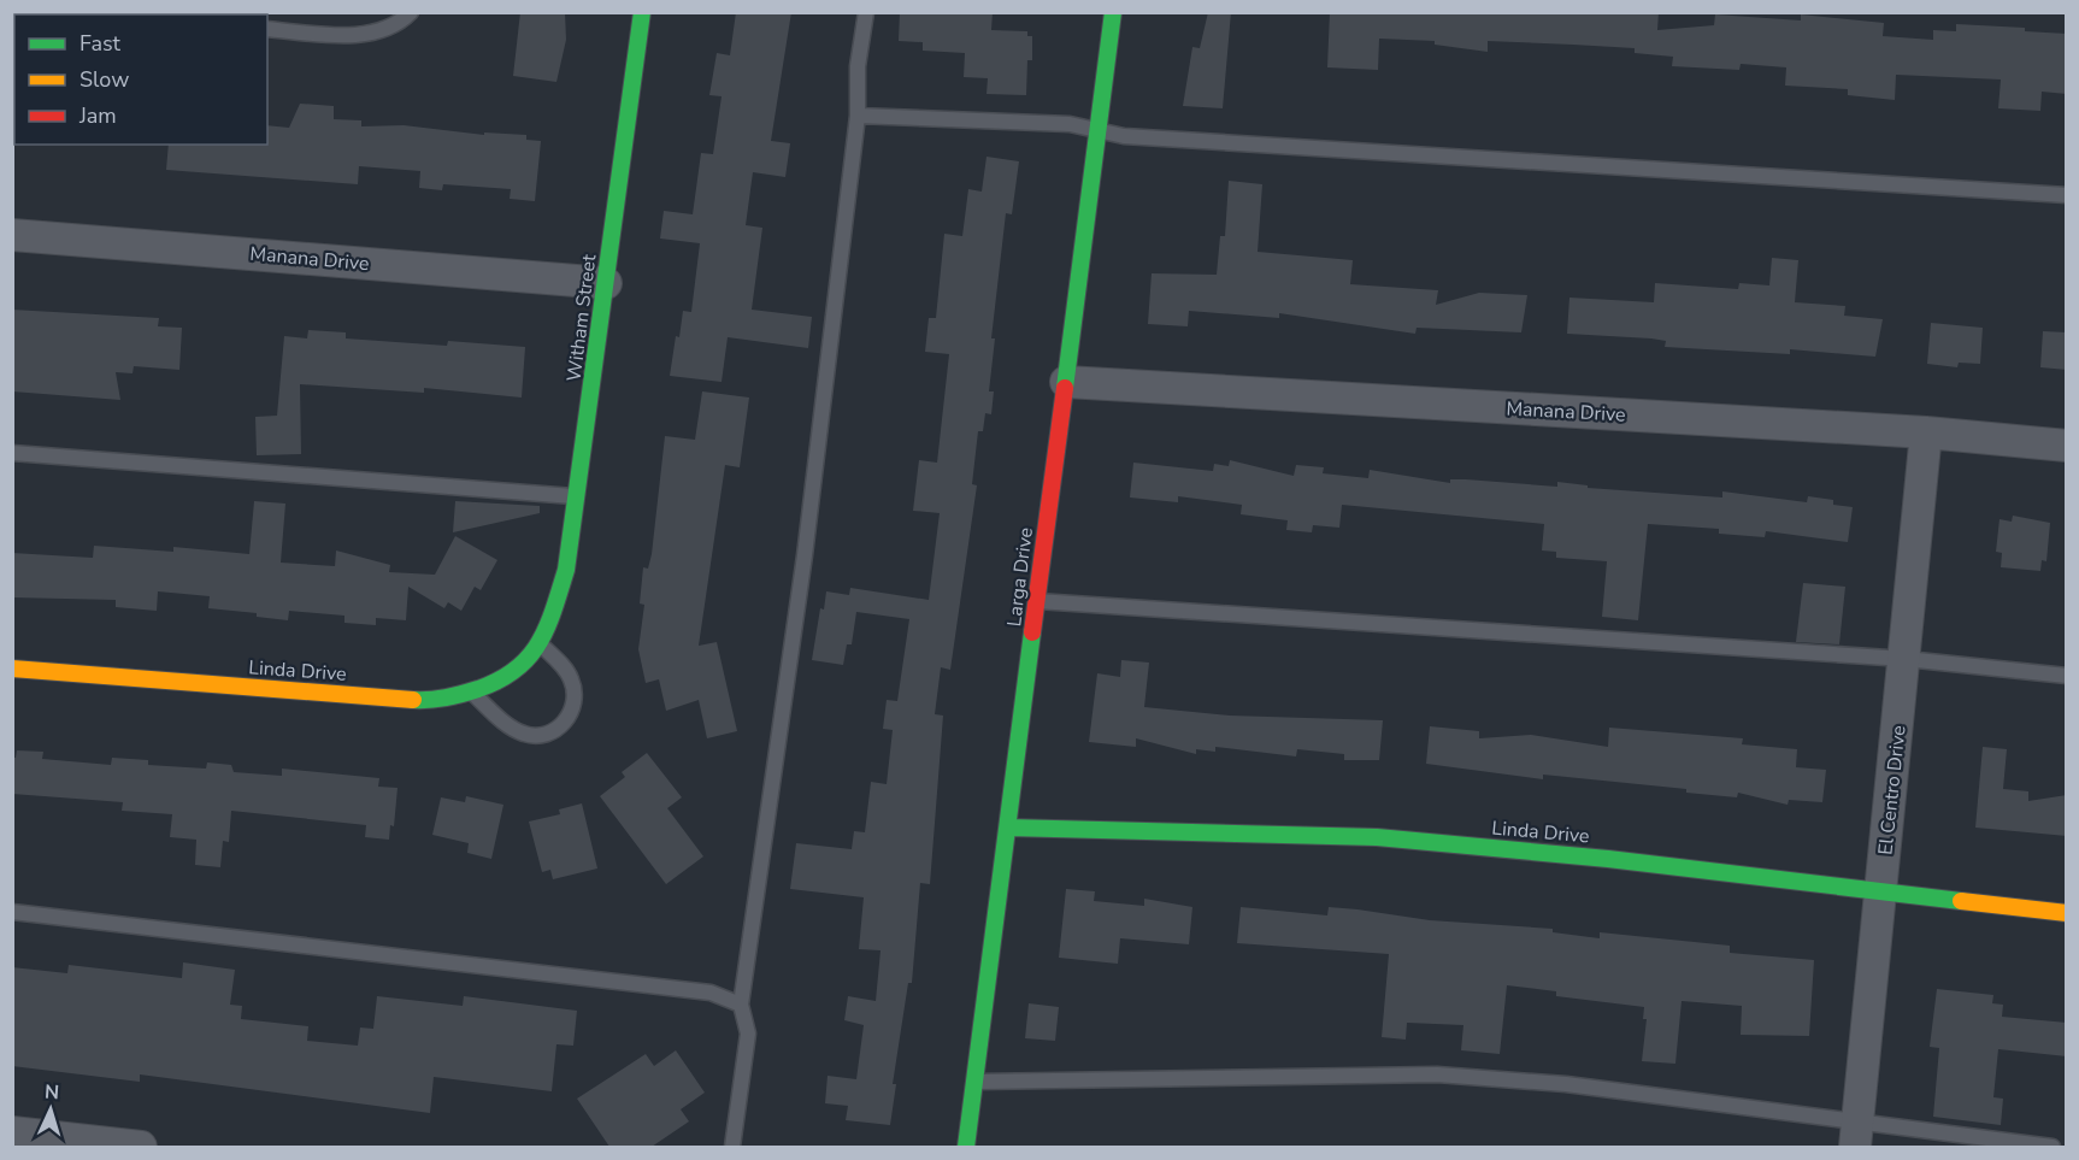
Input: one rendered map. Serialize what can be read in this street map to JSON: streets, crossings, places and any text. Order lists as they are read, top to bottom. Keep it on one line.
{"streets":{"street":["Manana Drive","Witham Street","Larga Drive","Linda Drive","El Centro Drive"]},"crossings":[["Manana Drive","Witham Street"],["Manana Drive","Larga Drive"],["Manana Drive","El Centro Drive"],["Witham Street","Linda Drive"],["Larga Drive","Linda Drive"],["Linda Drive","El Centro Drive"]],"legend":["Fast","Slow","Jam"],"north":"top"}
